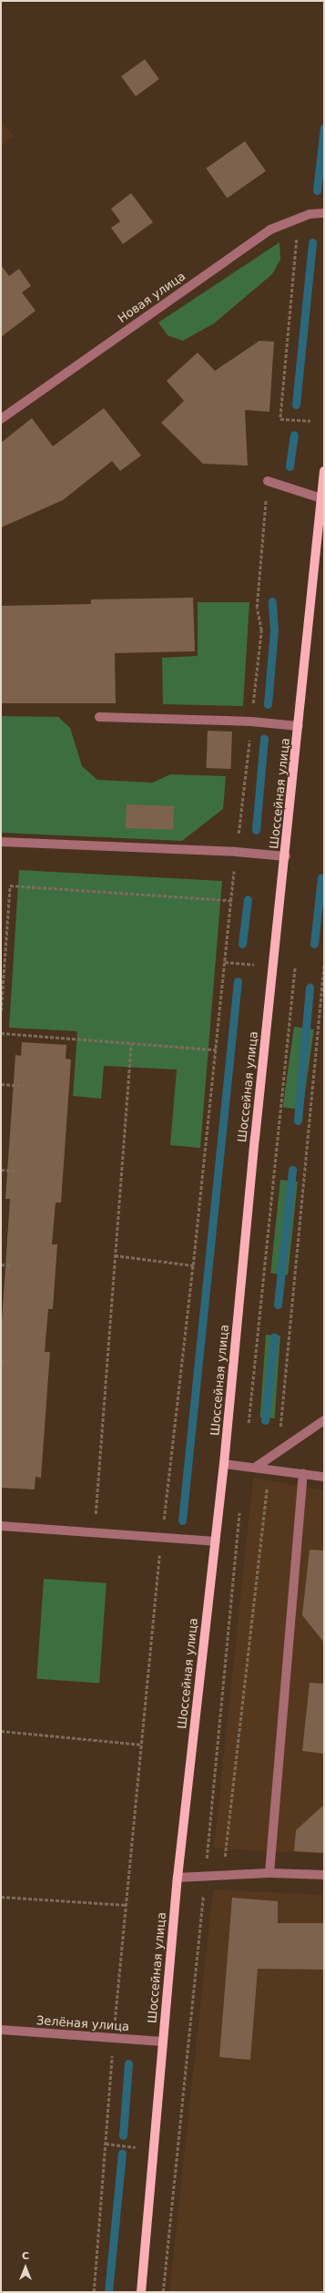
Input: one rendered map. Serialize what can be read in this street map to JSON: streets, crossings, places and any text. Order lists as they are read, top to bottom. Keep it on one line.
{"streets":{"main road":["Шоссейная улица"],"street":["Новая улица","Зелёная улица"]},"crossings":[["Шоссейная улица","Зелёная улица"]],"north":"top"}
